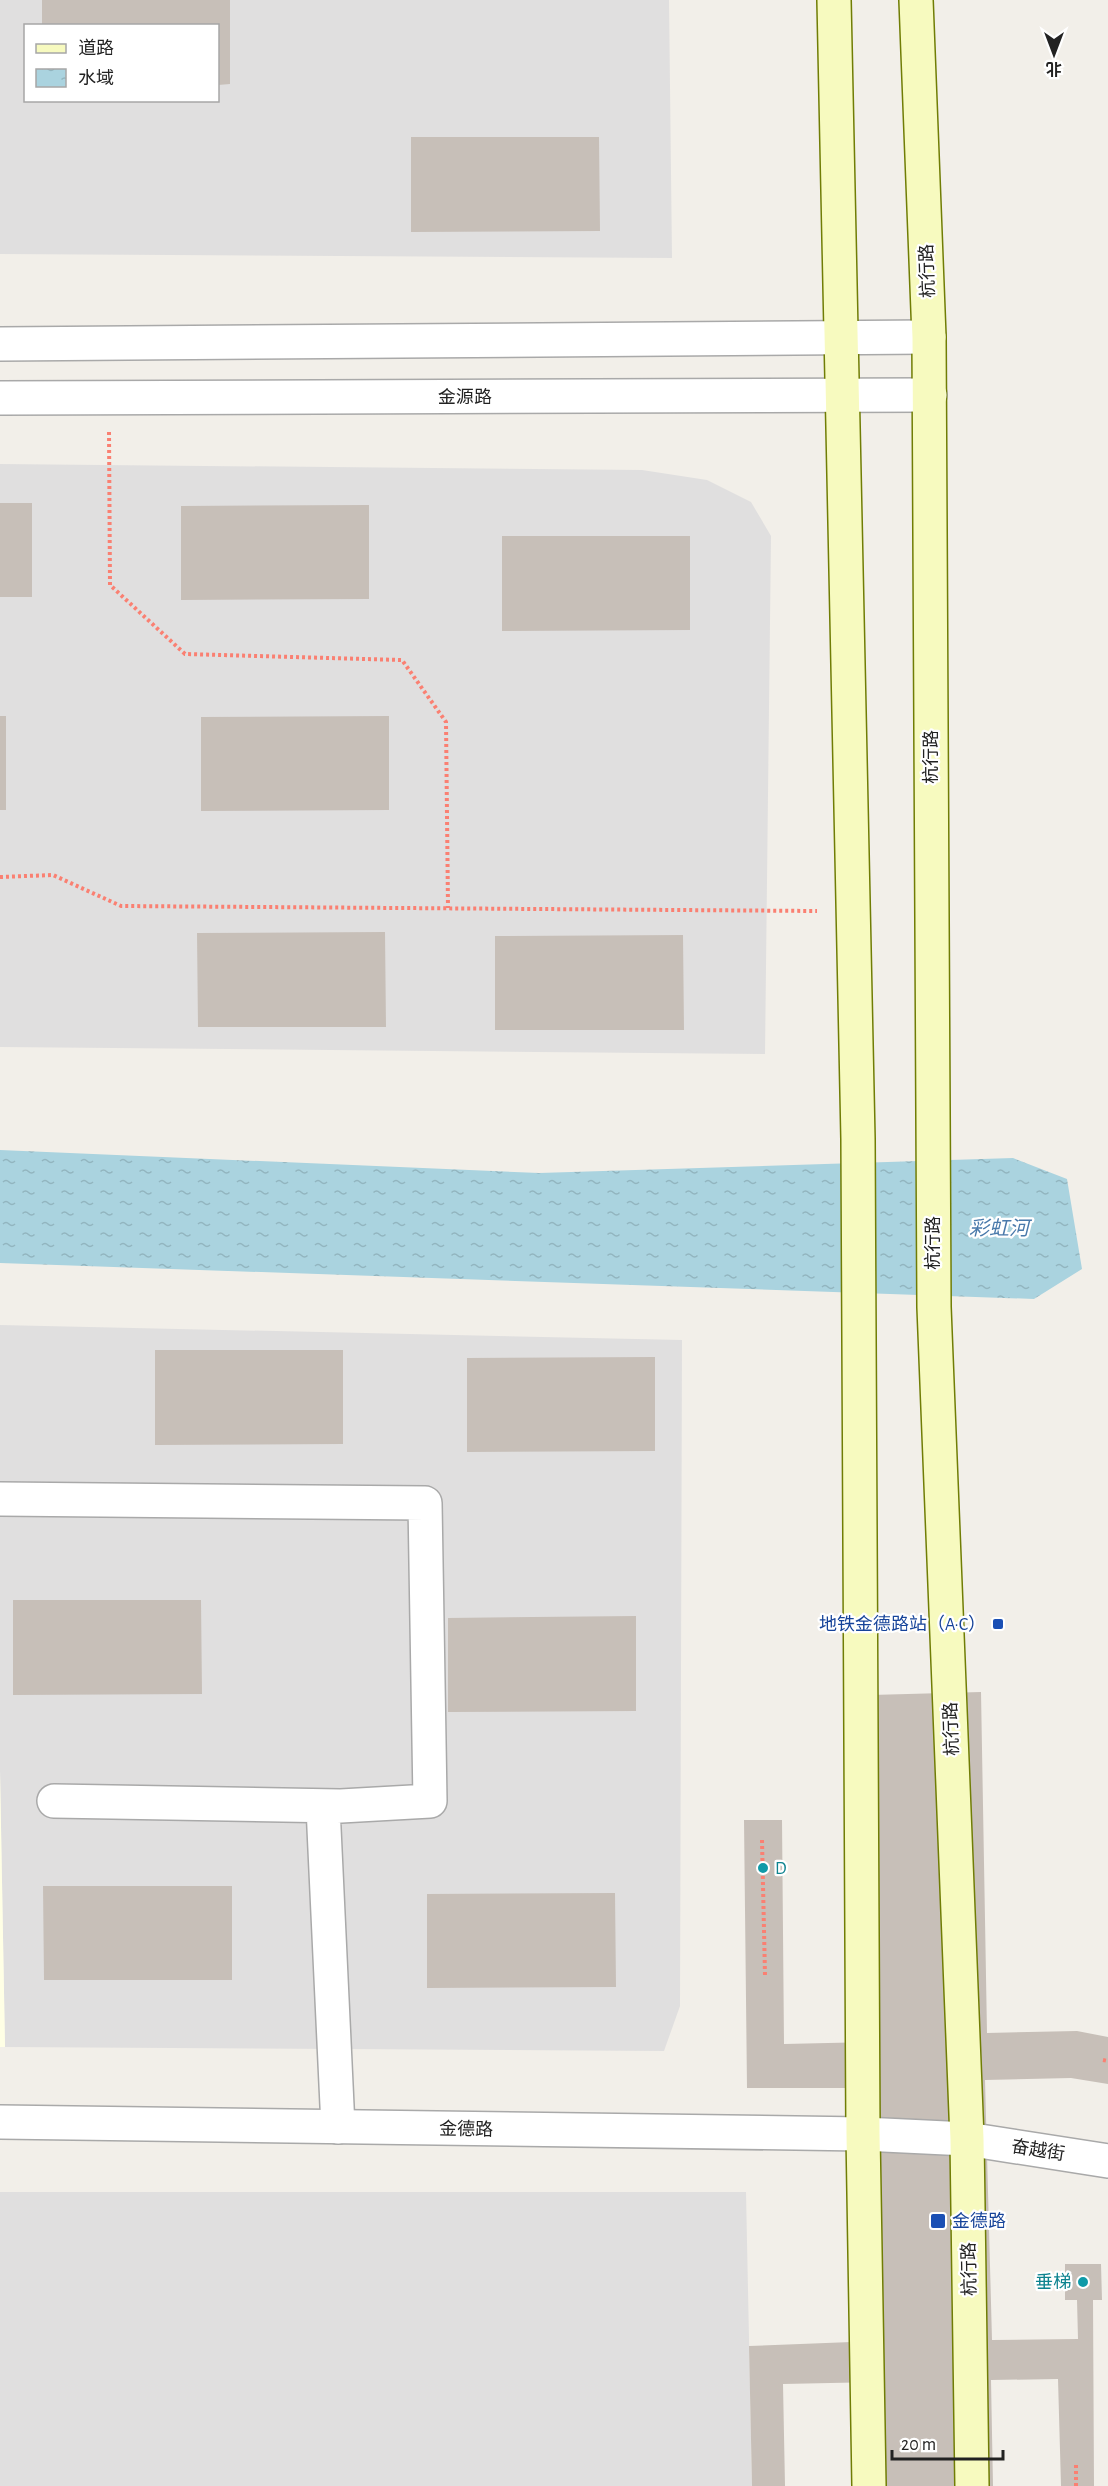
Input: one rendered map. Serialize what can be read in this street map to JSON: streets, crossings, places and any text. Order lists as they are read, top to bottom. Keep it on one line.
{"streets":{"main road":["杭行路"],"street":["金源路","金德路","奋越街"]},"crossings":[["杭行路","金源路"],["杭行路","金德路"],["杭行路","奋越街"],["金德路","奋越街"]],"water":["彩虹河"],"places":{"transit":["地铁金德路站（A·C）","金德路"],"other":["D","垂梯"]},"legend":["道路","水域"],"scale_bar":"20 m","north":"bottom"}
